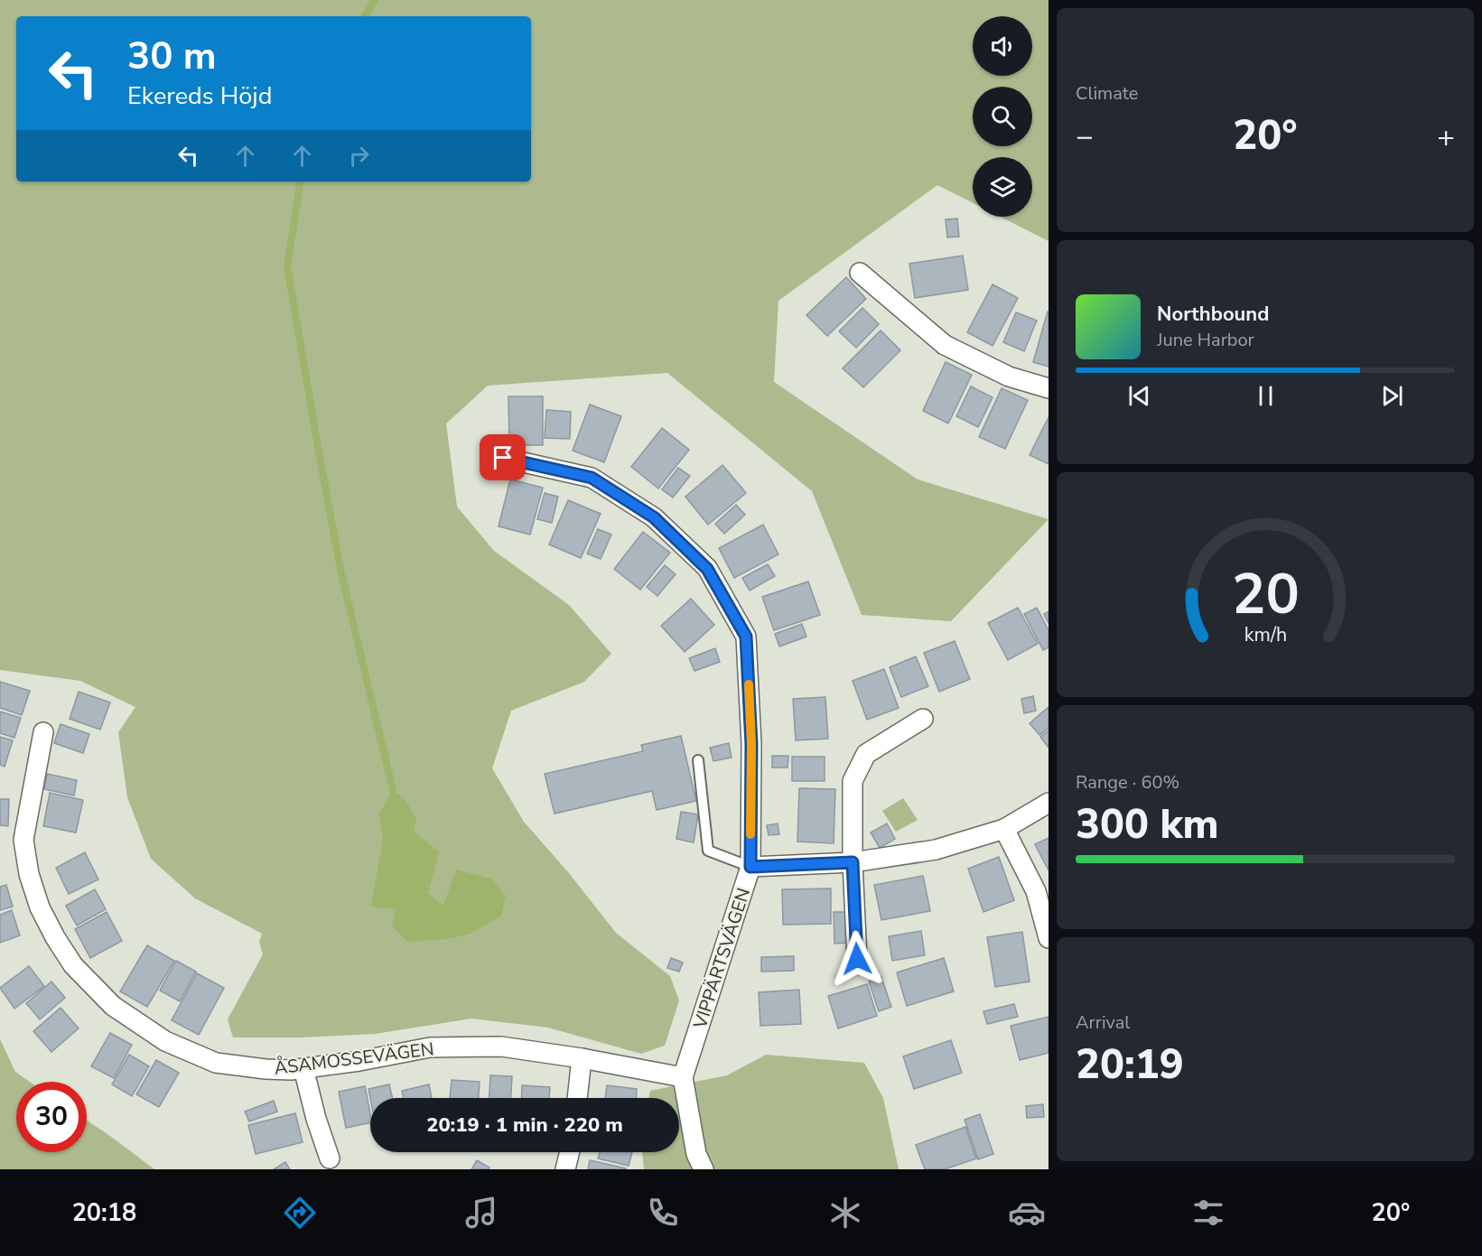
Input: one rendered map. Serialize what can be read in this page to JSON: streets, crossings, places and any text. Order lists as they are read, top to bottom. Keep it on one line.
{"streets":{"street":["VIPPÄRTSVÄGEN","ÅSAMOSSEVÄGEN"]},"crossings":[["VIPPÄRTSVÄGEN","ÅSAMOSSEVÄGEN"]],"page":{"tile":["Climate",["Range · 60%","300 km"],["Arrival","20:19"]],"turn":["30 m","Ekereds Höjd"],"heat":["−","20°","+"],"song":["Northbound","June Harbor"],"limit":"30","trip":"20:19 · 1 min · 220 m","tabs":["20:18","20°"],"gauge":["20","km/h"]}}
